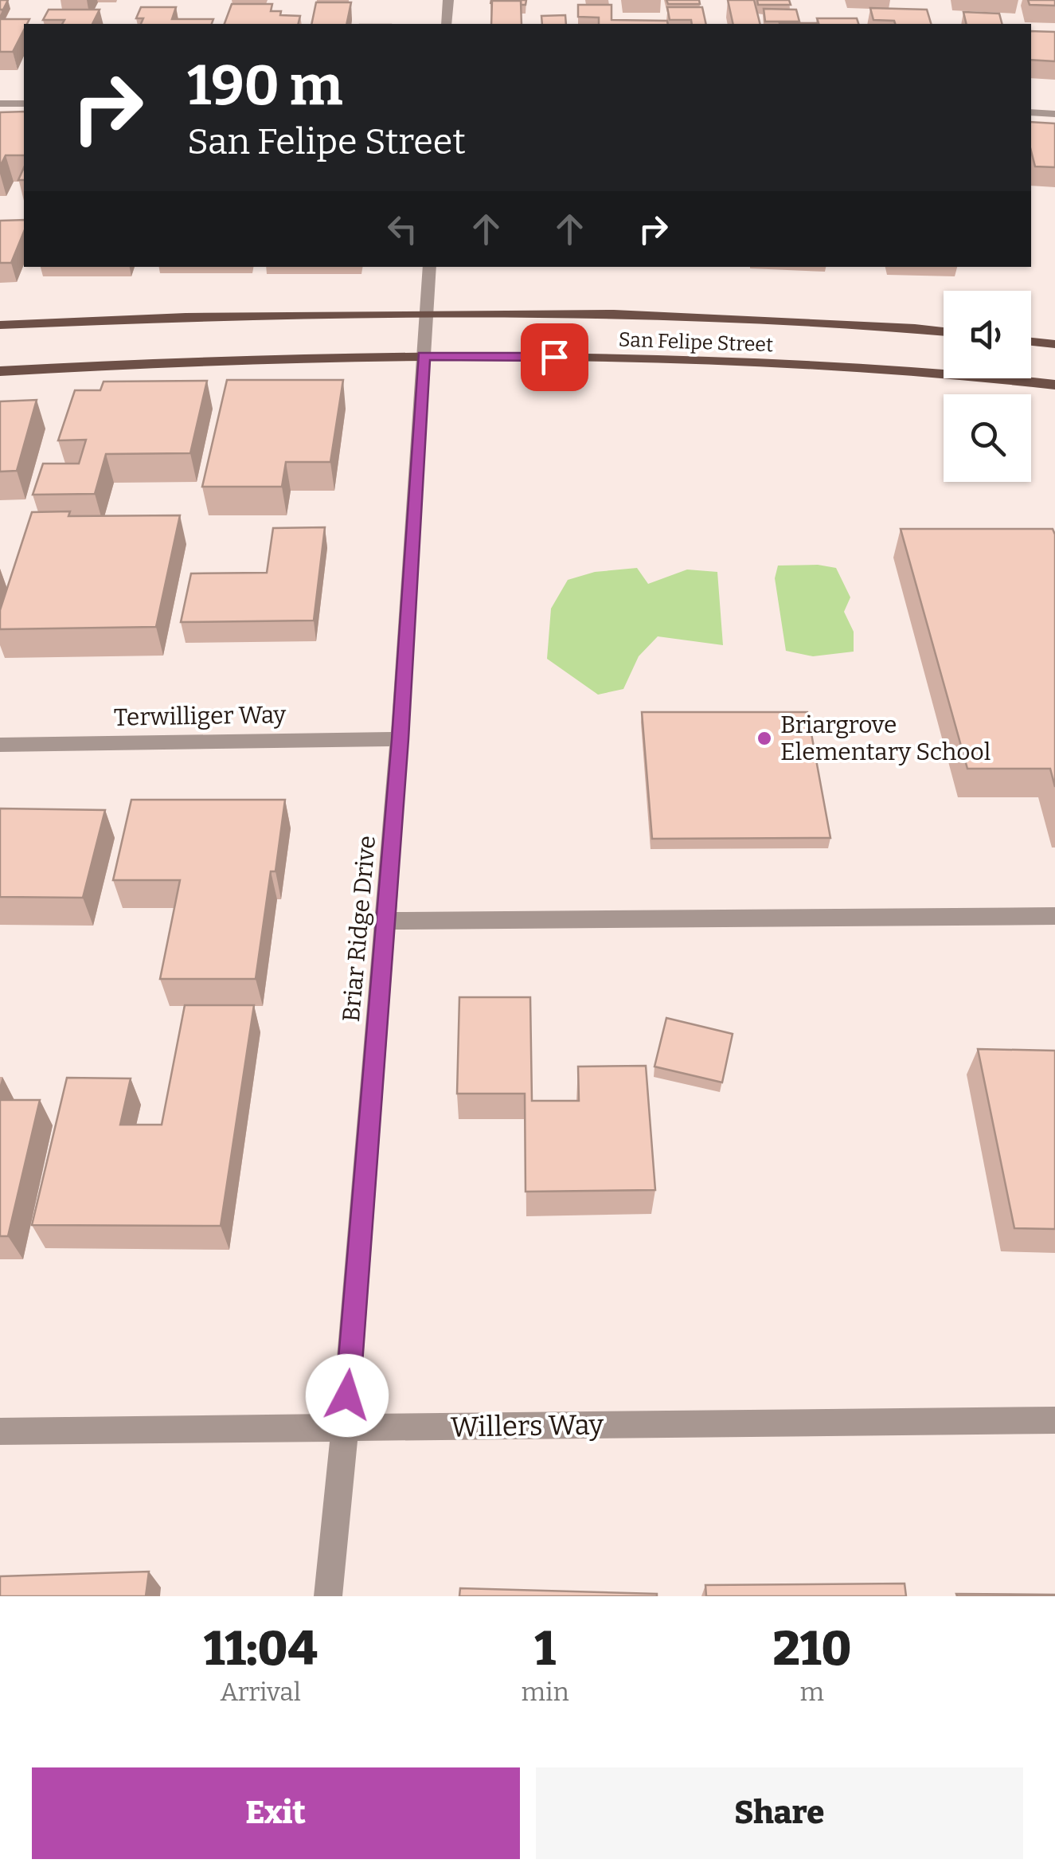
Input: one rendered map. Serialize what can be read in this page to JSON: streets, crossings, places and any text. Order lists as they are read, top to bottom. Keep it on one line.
{"streets":{"main road":["San Felipe Street"],"street":["Terwilliger Way","Briar Ridge Drive","Willers Way"]},"crossings":[["San Felipe Street","Briar Ridge Drive"],["Terwilliger Way","Briar Ridge Drive"],["Briar Ridge Drive","Willers Way"]],"places":["Briargrove Elementary School"],"page":{"turn":["190 m","San Felipe Street"],"eta":["11:04","Arrival","1","min","210","m"],"buttons":["Exit","Share"]}}
